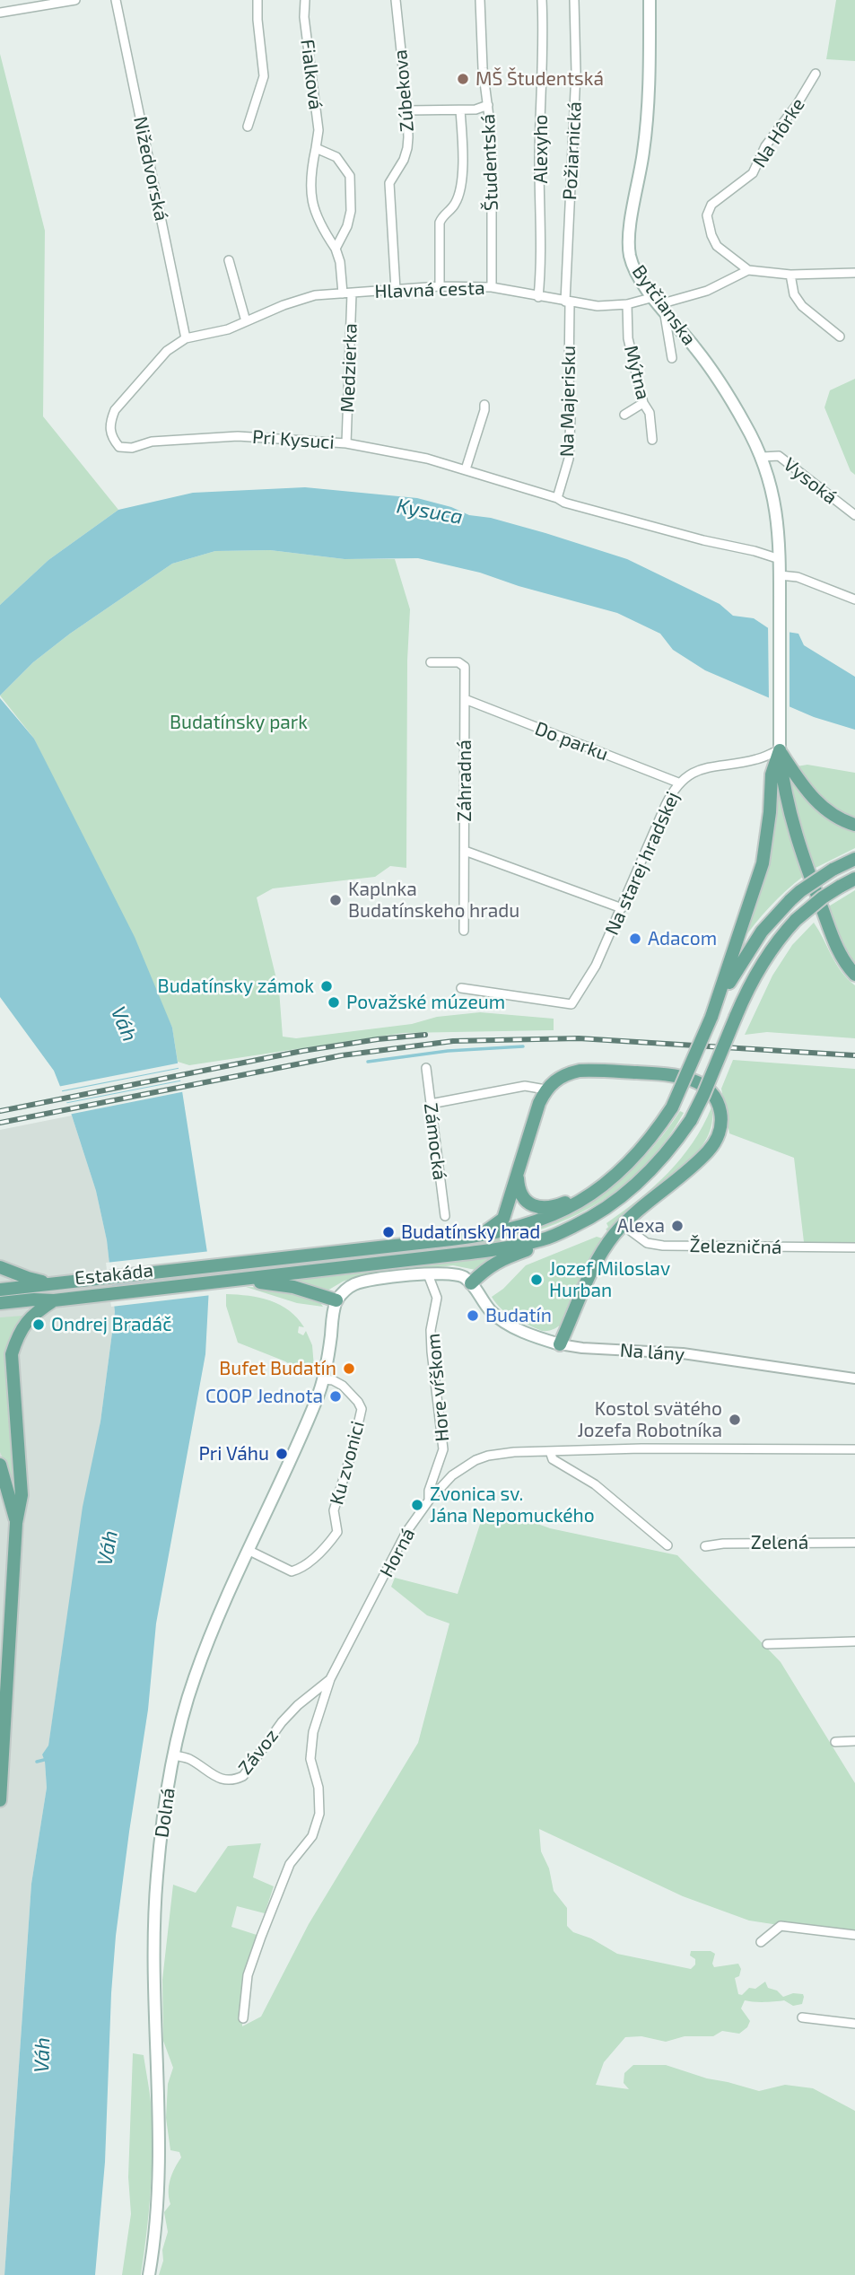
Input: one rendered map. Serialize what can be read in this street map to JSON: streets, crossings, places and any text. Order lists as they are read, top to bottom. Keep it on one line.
{"streets":{"main road":["Bytčianska","Estakáda","Na lány","Dolná"],"street":["Fialková","Zúbekova","Na Hôrke","Alexyho","Požiarnická","Študentská","Nižedvorská","Hlavná cesta","Medzierka","Mýtna","Na Majerisku","Pri Kysuci","Vysoká","Do parku","Záhradná","Na starej hradskej","Zámocká","Železničná","Hore vŕškom","Ku zvonici","Zelená","Horná","Závoz"]},"crossings":[["Fialková","Hlavná cesta"],["Fialková","Medzierka"],["Zúbekova","Hlavná cesta"],["Alexyho","Hlavná cesta"],["Požiarnická","Hlavná cesta"],["Požiarnická","Na Majerisku"],["Študentská","Hlavná cesta"],["Nižedvorská","Hlavná cesta"],["Hlavná cesta","Bytčianska"],["Hlavná cesta","Medzierka"],["Hlavná cesta","Mýtna"],["Hlavná cesta","Na Majerisku"],["Hlavná cesta","Pri Kysuci"],["Bytčianska","Pri Kysuci"],["Bytčianska","Vysoká"],["Bytčianska","Na starej hradskej"],["Medzierka","Pri Kysuci"],["Na Majerisku","Pri Kysuci"],["Do parku","Záhradná"],["Do parku","Na starej hradskej"],["Hore vŕškom","Horná"],["Ku zvonici","Dolná"],["Horná","Závoz"],["Závoz","Dolná"]],"water":["Kysuca","Váh"],"parks":["Budatínsky park"],"places":["MŠ Študentská","Kaplnka Budatínskeho hradu","Adacom","Budatínsky zámok","Považské múzeum","Alexa","Budatínsky hrad","Jozef Miloslav Hurban","Budatín","Ondrej Bradáč","Bufet Budatín","COOP Jednota","Kostol svätého Jozefa Robotníka","Pri Váhu","Zvonica sv. Jána Nepomuckého"]}
